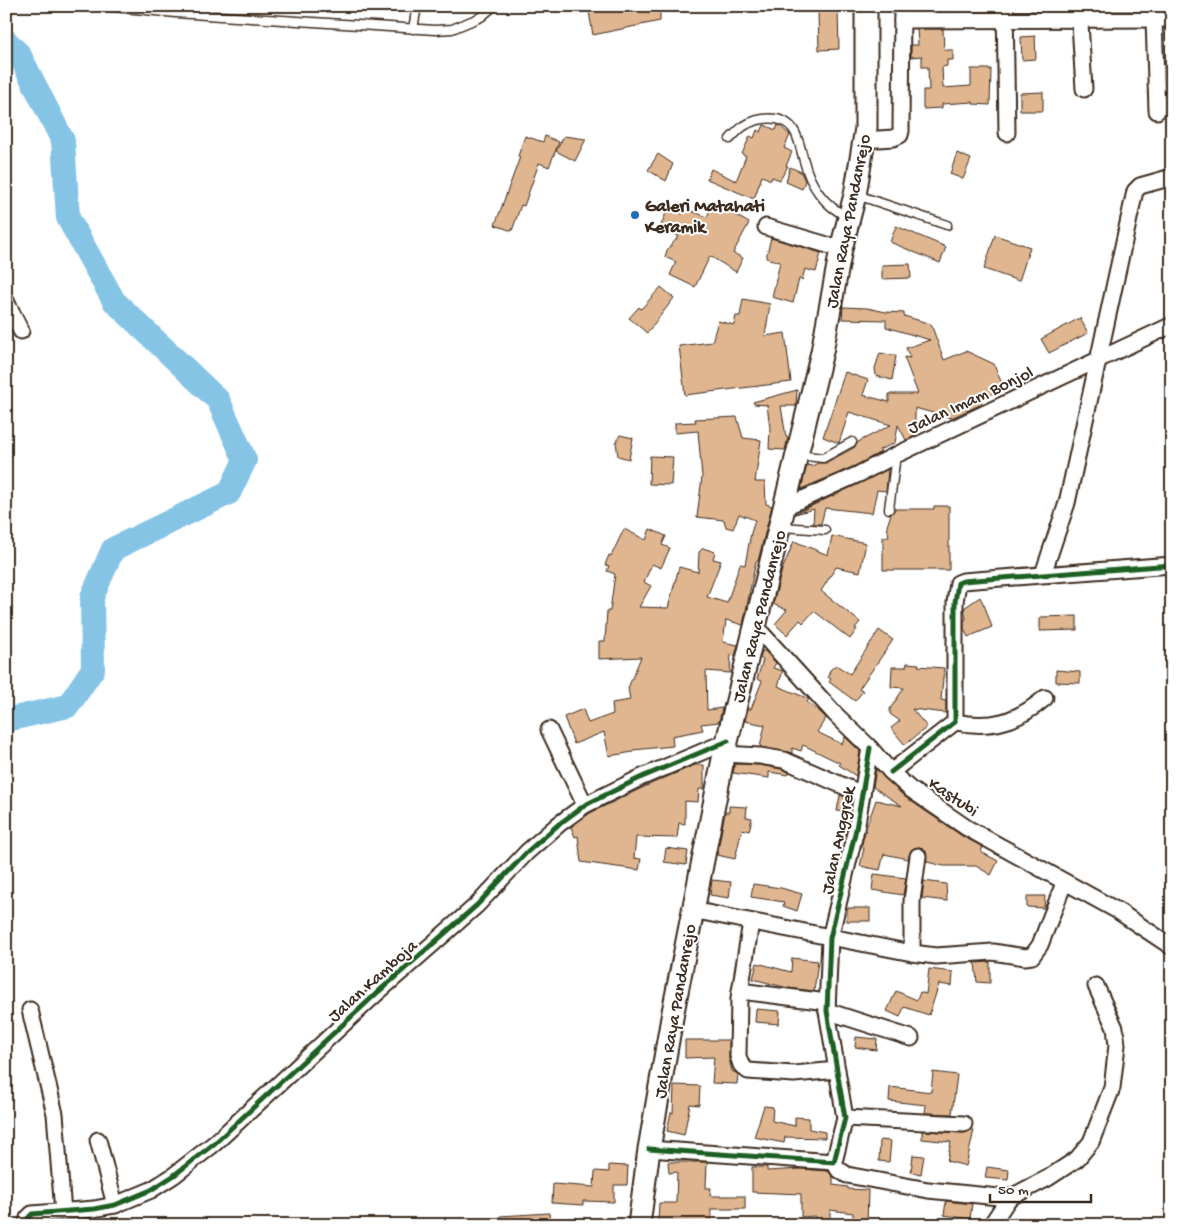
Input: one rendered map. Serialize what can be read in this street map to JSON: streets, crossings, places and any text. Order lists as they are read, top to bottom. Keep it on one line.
{"streets":{"main road":["Jalan Raya Pandanrejo"],"street":["Jalan Imam Bonjol","Kastubi","Jalan Anggrek","Jalan Kamboja"]},"crossings":[["Jalan Raya Pandanrejo","Jalan Imam Bonjol"],["Jalan Raya Pandanrejo","Kastubi"],["Jalan Raya Pandanrejo","Jalan Kamboja"],["Kastubi","Jalan Anggrek"]],"places":["Galeri Matahati Keramik"],"scale_bar":"50 m"}
